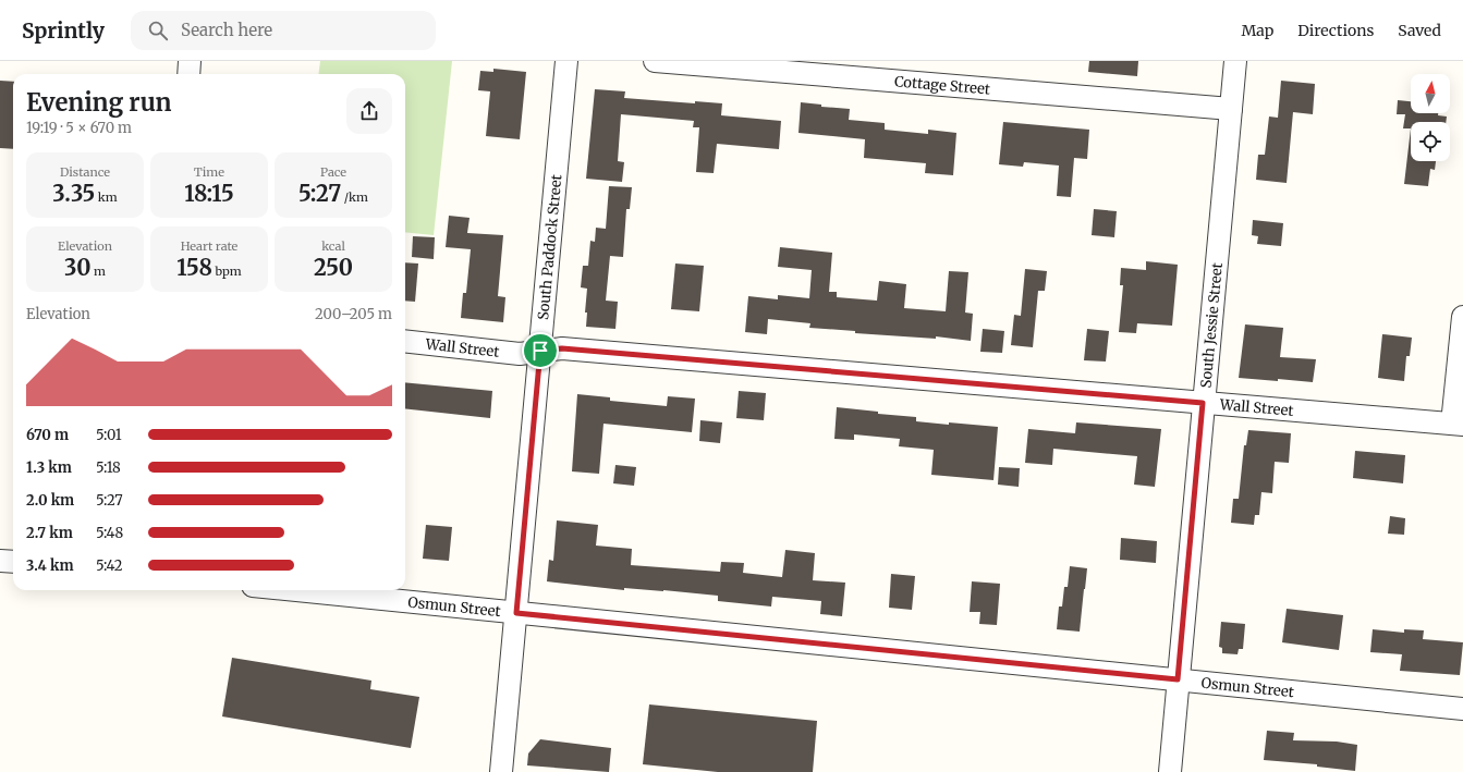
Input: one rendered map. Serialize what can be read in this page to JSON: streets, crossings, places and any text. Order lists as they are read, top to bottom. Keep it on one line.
{"streets":{"street":["Cottage Street","South Paddock Street","South Jessie Street","Wall Street","Osmun Street"]},"crossings":[["Cottage Street","South Jessie Street"],["South Paddock Street","Wall Street"],["South Paddock Street","Osmun Street"],["South Jessie Street","Wall Street"],["South Jessie Street","Osmun Street"]],"north":"top","page":{"header":"Sprintly","search":"Search here","nav":["Map","Directions","Saved"],"heading":["Evening run","19:19 · 5 × 670 m"],"stats":[["Distance","3.35 km"],["Time","18:15"],["Pace","5:27 /km"],["Elevation","30 m"],["Heart rate","158 bpm"],["kcal","250"]],"chart":["Elevation","200–205 m"],"list":[{"name":"670 m","note":"5:01"},{"name":"1.3 km","note":"5:18"},{"name":"2.0 km","note":"5:27"},{"name":"2.7 km","note":"5:48"},{"name":"3.4 km","note":"5:42"}]}}
